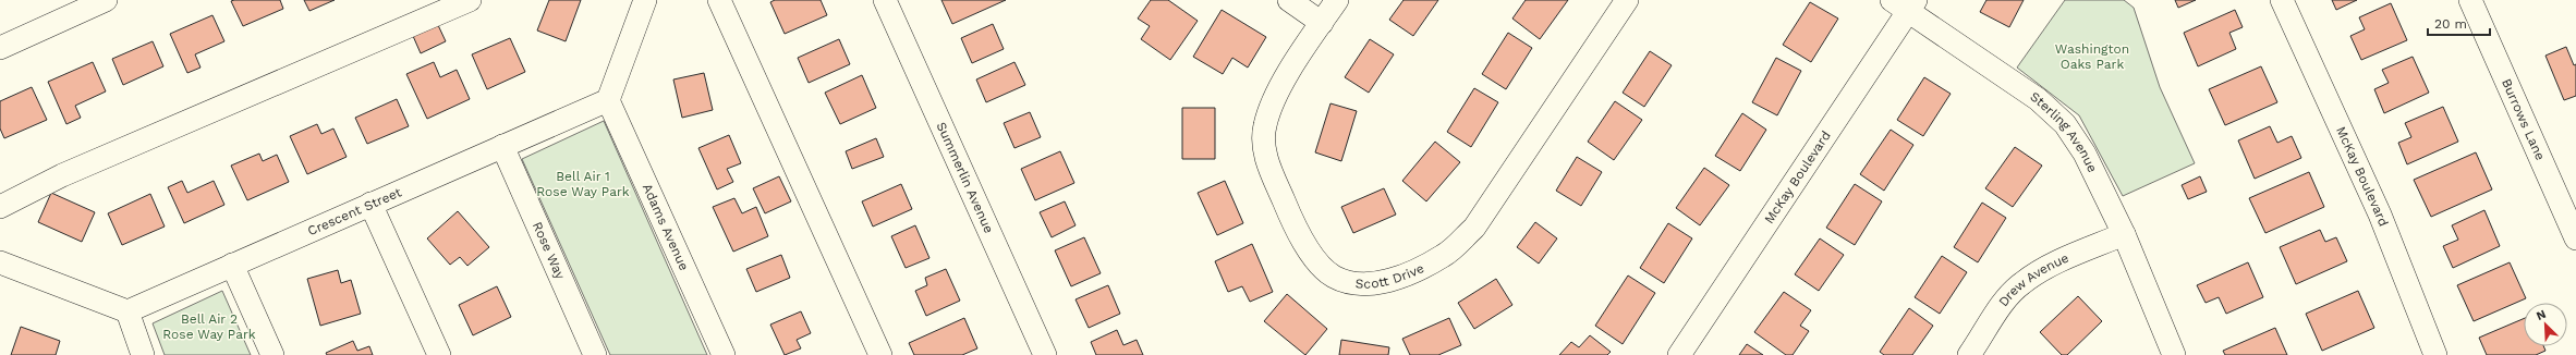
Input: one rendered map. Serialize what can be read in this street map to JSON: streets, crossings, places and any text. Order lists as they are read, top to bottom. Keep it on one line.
{"streets":{"street":["Burrows Lane","Sterling Avenue","McKay Boulevard","Summerlin Avenue","Crescent Street","Adams Avenue","Rose Way","Scott Drive","Drew Avenue"]},"crossings":[["Sterling Avenue","McKay Boulevard"],["Sterling Avenue","Drew Avenue"],["Crescent Street","Adams Avenue"],["Crescent Street","Rose Way"]],"parks":["Washington Oaks Park","Bell Air 1 Rose Way Park","Bell Air 2 Rose Way Park"],"scale_bar":"20 m","north":"top left"}
